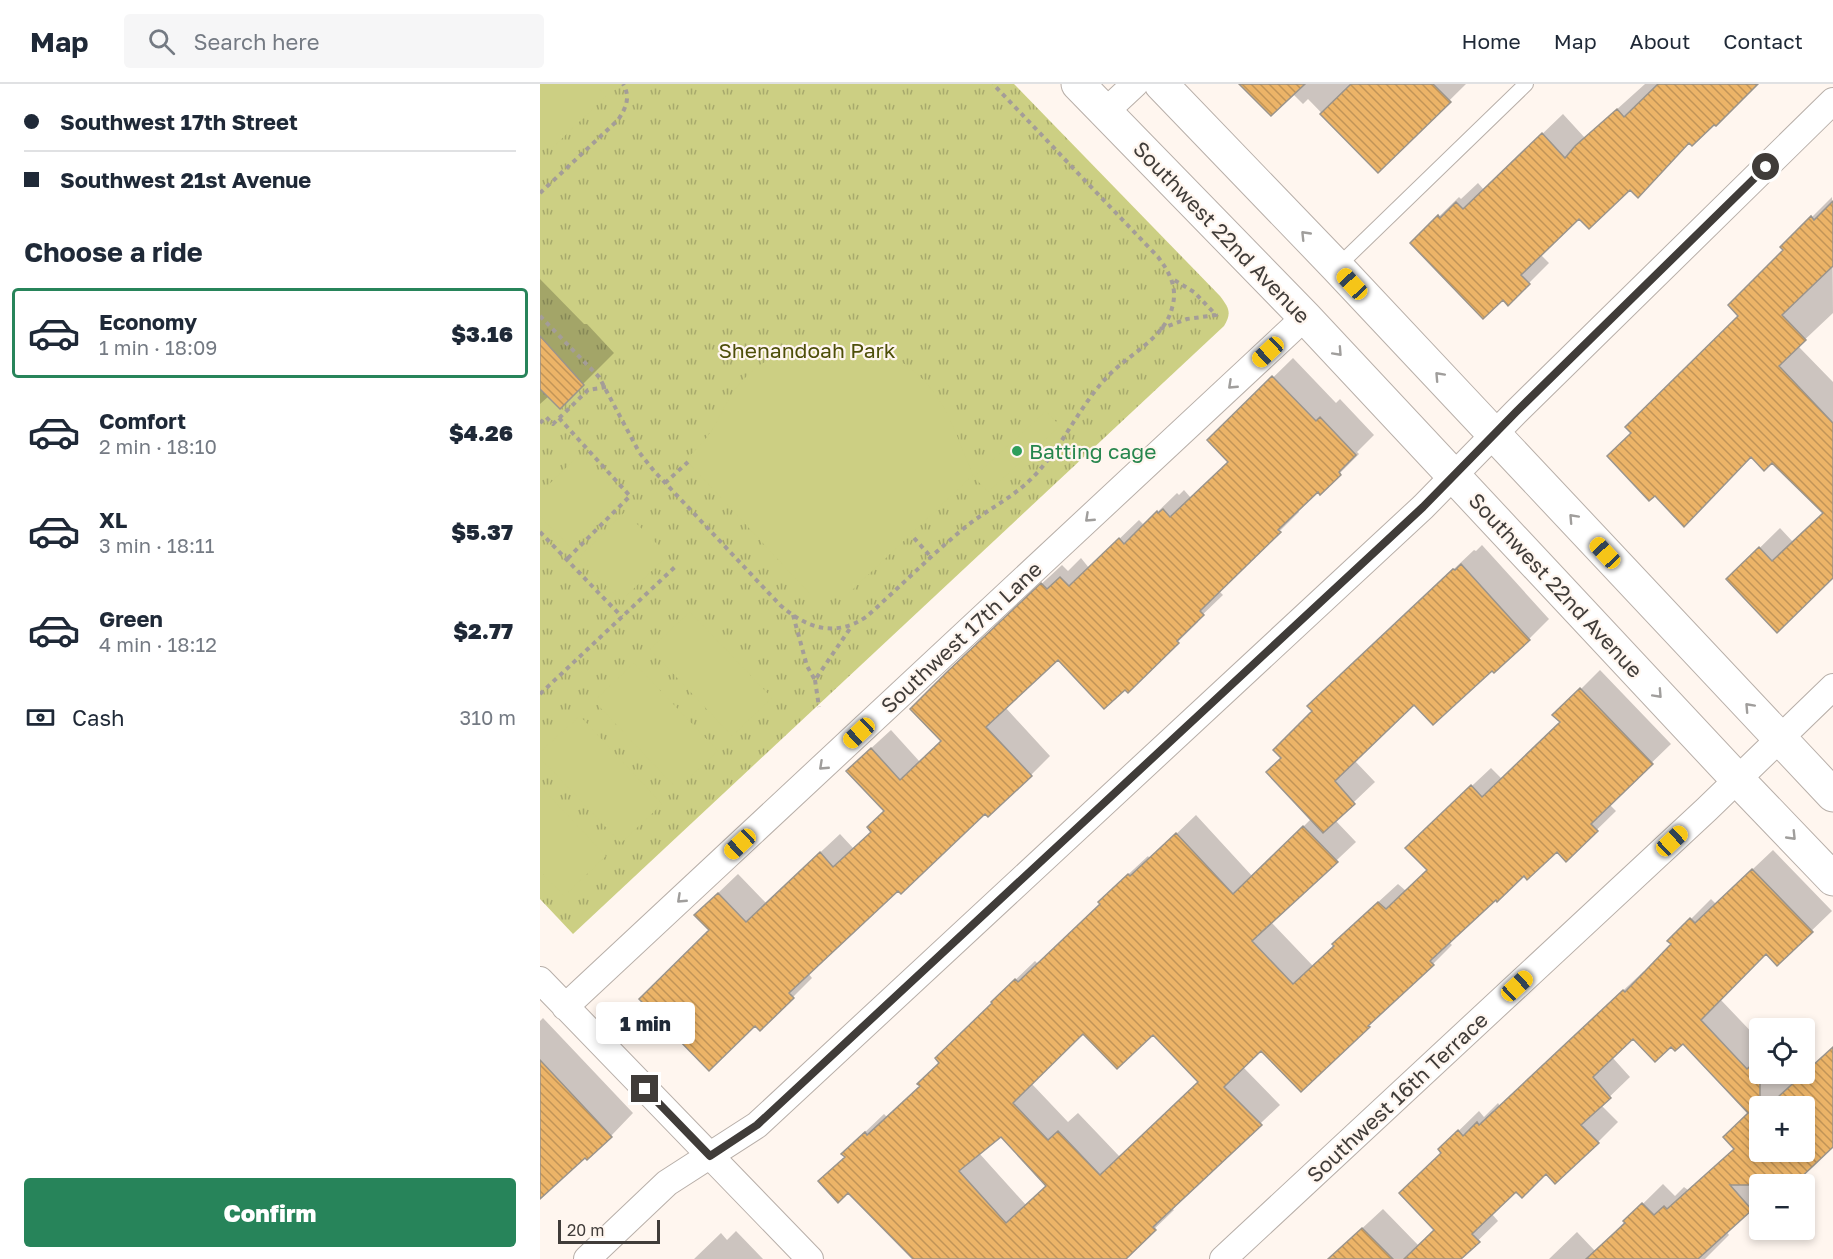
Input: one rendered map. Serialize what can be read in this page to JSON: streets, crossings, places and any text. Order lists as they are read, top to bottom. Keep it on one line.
{"streets":{"main road":["Southwest 22nd Avenue"],"street":["Southwest 17th Lane","Southwest 16th Terrace"]},"crossings":[["Southwest 22nd Avenue","Southwest 17th Lane"],["Southwest 22nd Avenue","Southwest 16th Terrace"]],"parks":["Shenandoah Park"],"places":["Batting cage"],"scale_bar":"20 m","page":{"header":"Map","search":"Search here","nav":["Home","Map","About","Contact"],"banner":["Southwest 17th Street","Southwest 21st Avenue"],"heading":"Choose a ride","list":[{"name":"Economy","note":"1 min · 18:09","value":"$3.16"},{"name":"Comfort","note":"2 min · 18:10","value":"$4.26"},{"name":"XL","note":"3 min · 18:11","value":"$5.37"},{"name":"Green","note":"4 min · 18:12","value":"$2.77"}],"pay":["Cash","310 m"],"bubble":"1 min","map_buttons":["+","−"],"buttons":"Confirm","scale":"20 m"}}
